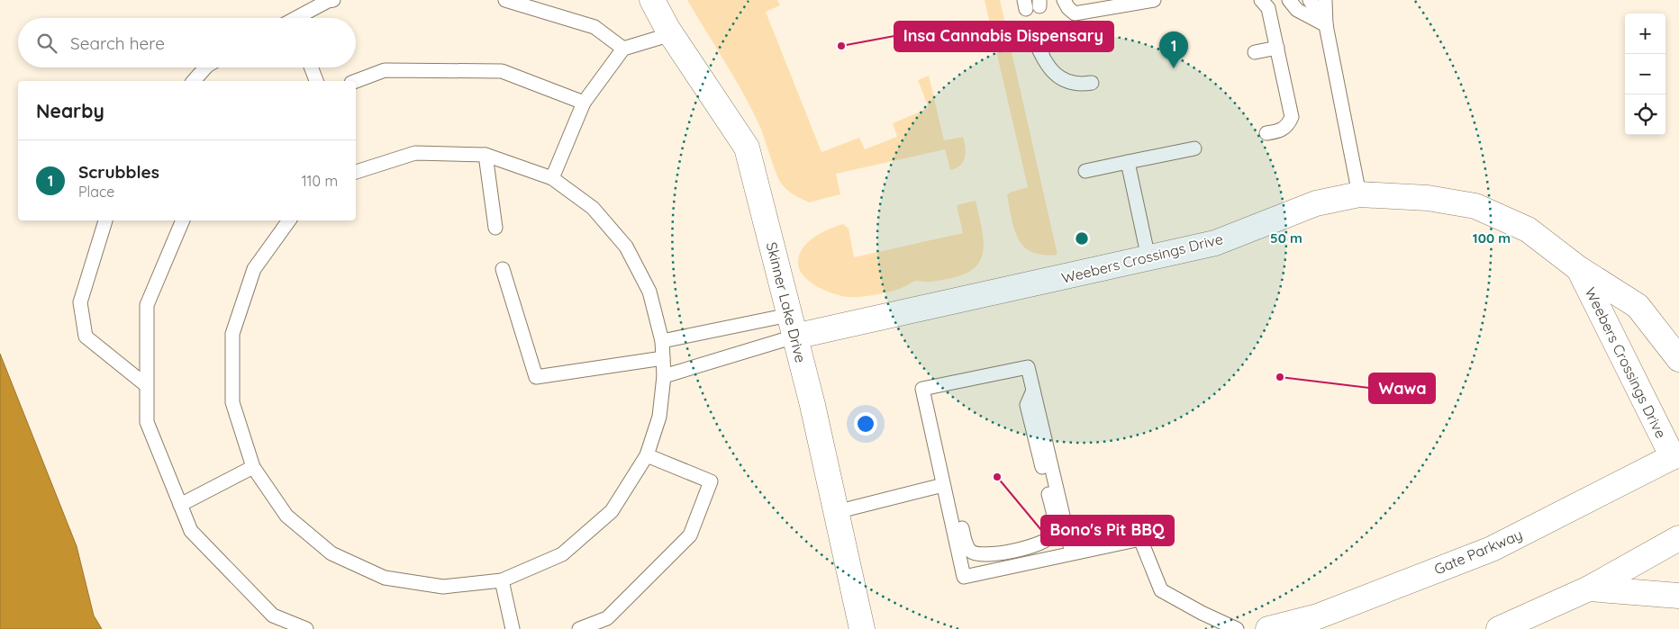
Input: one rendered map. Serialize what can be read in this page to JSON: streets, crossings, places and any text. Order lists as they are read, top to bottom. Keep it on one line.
{"streets":{"street":["Weebers Crossings Drive","Skinner Lake Drive","Gate Parkway"]},"crossings":[["Weebers Crossings Drive","Skinner Lake Drive"],["Weebers Crossings Drive","Gate Parkway"]],"places":["Insa Cannabis Dispensary","Wawa","Bono's Pit BBQ"],"page":{"map_buttons":["+","−"],"search":"Search here","pins":"1","heading":"Nearby","list":[{"mark":"1","name":"Scrubbles","note":"Place","value":"110 m"}]},"rings":["50 m","100 m"]}
